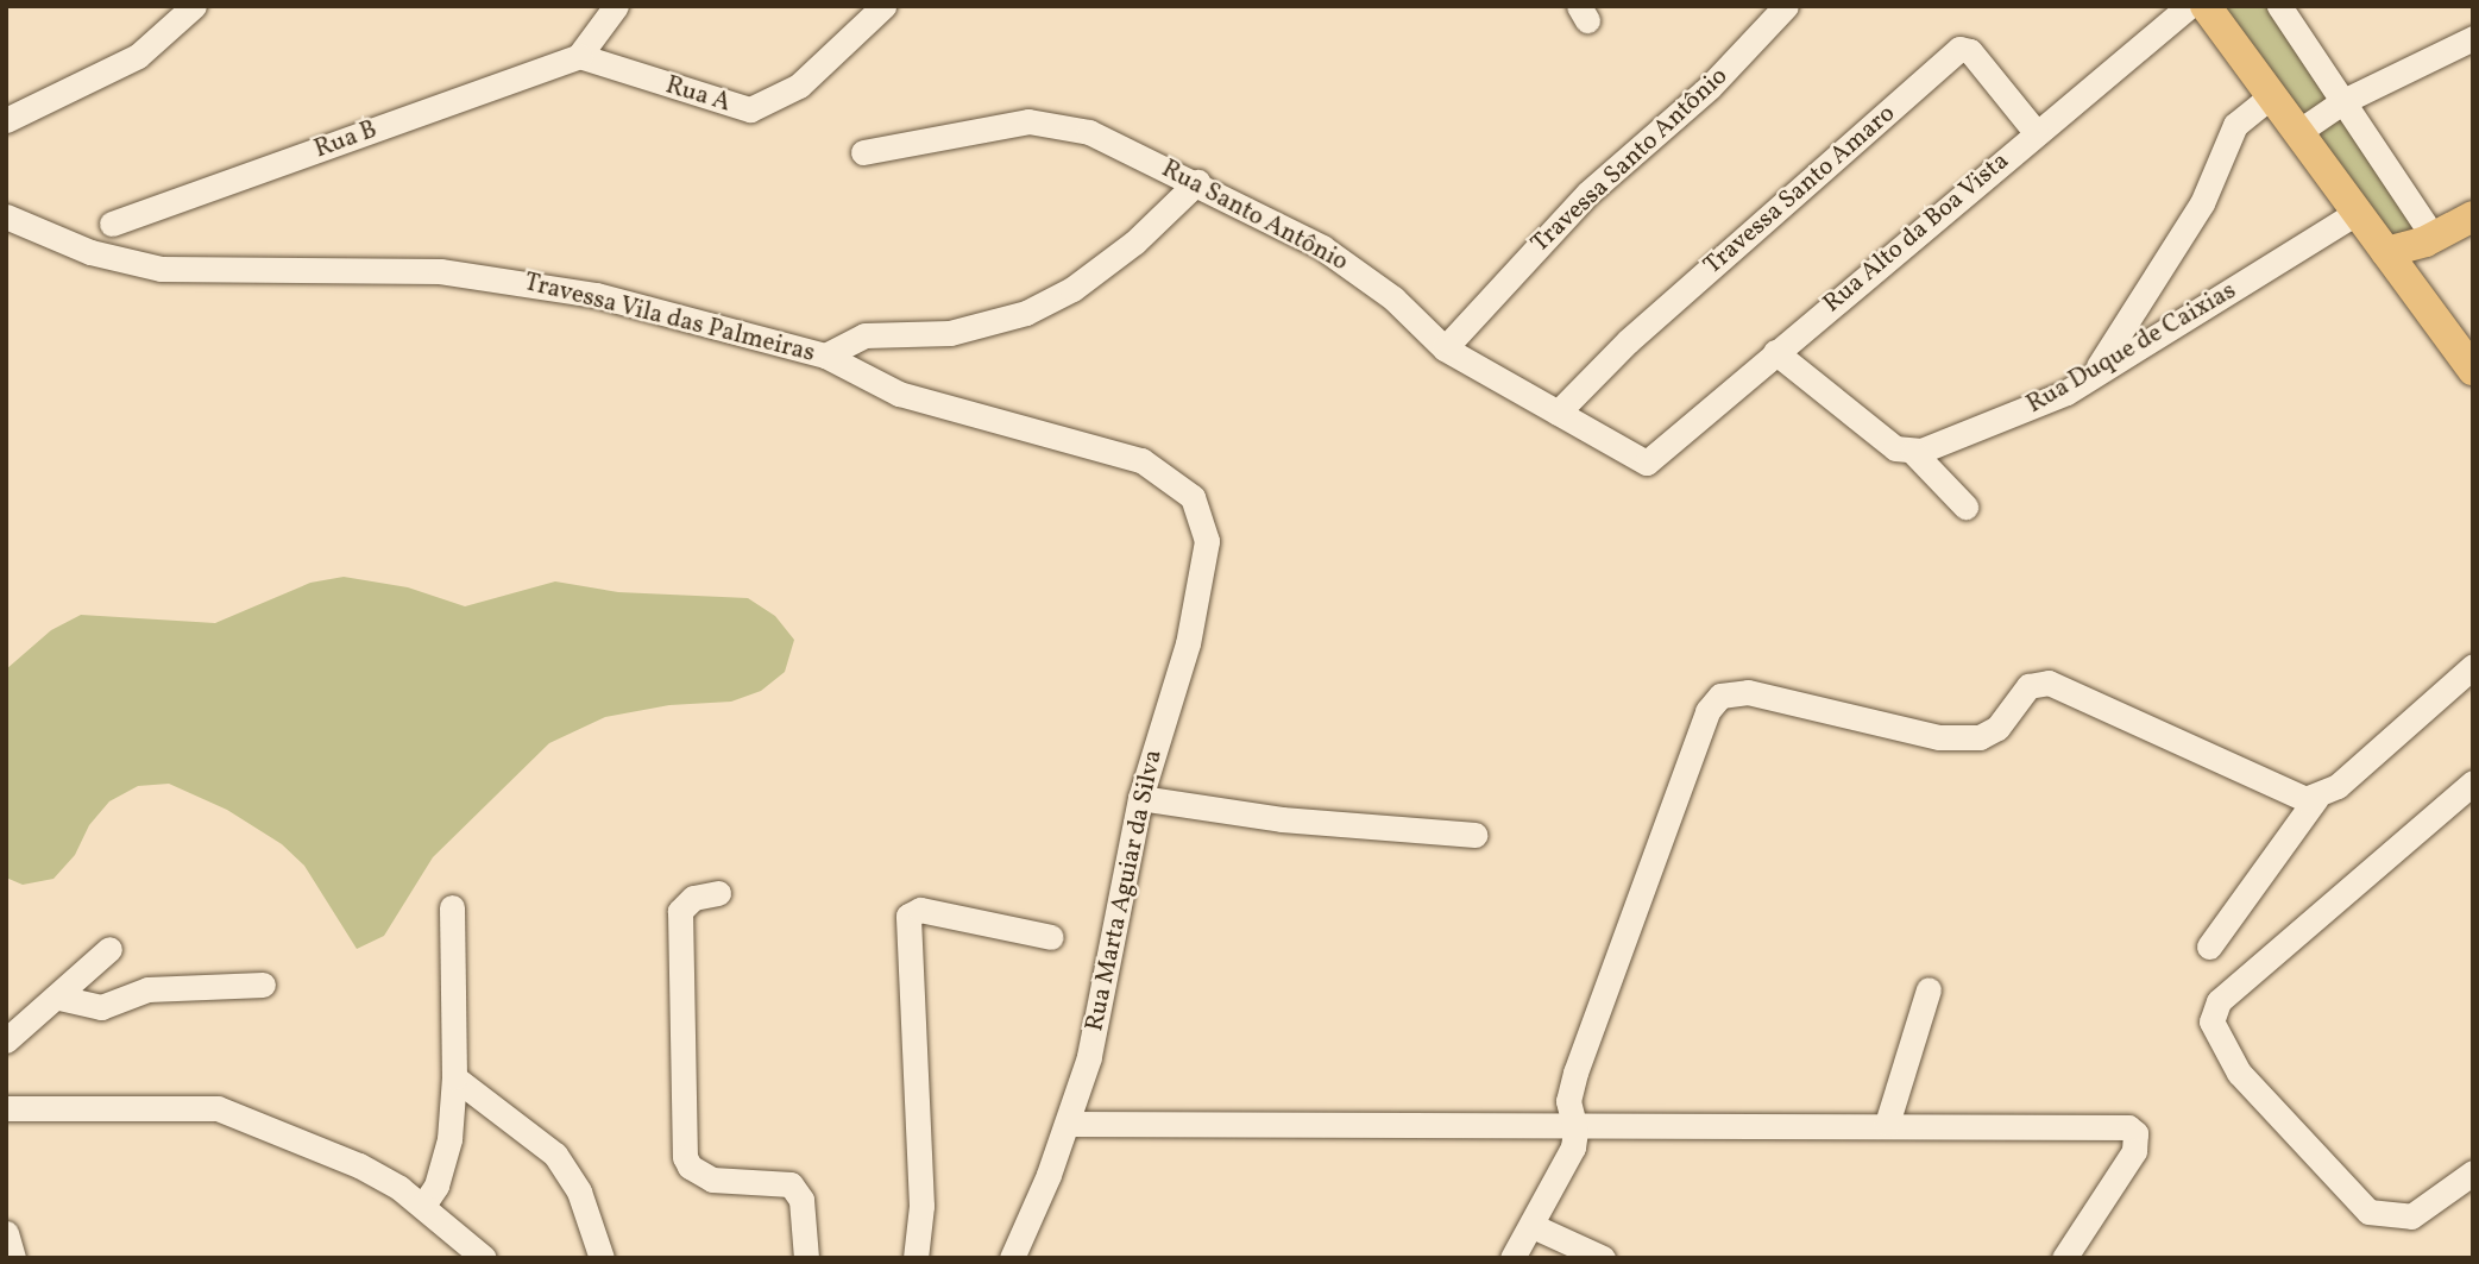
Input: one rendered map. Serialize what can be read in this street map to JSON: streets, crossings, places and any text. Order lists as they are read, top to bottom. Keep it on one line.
{"streets":{"street":["Rua A","Rua B","Travessa Santo Antônio","Travessa Santo Amaro","Rua Santo Antônio","Rua Alto da Boa Vista","Travessa Vila das Palmeiras","Rua Duque de Caixias","Rua Marta Aguiar da Silva"]},"crossings":[["Rua A","Rua B"],["Travessa Santo Antônio","Rua Santo Antônio"],["Travessa Santo Amaro","Rua Santo Antônio"],["Travessa Santo Amaro","Rua Alto da Boa Vista"],["Rua Santo Antônio","Rua Alto da Boa Vista"],["Travessa Vila das Palmeiras","Rua Marta Aguiar da Silva"]]}
